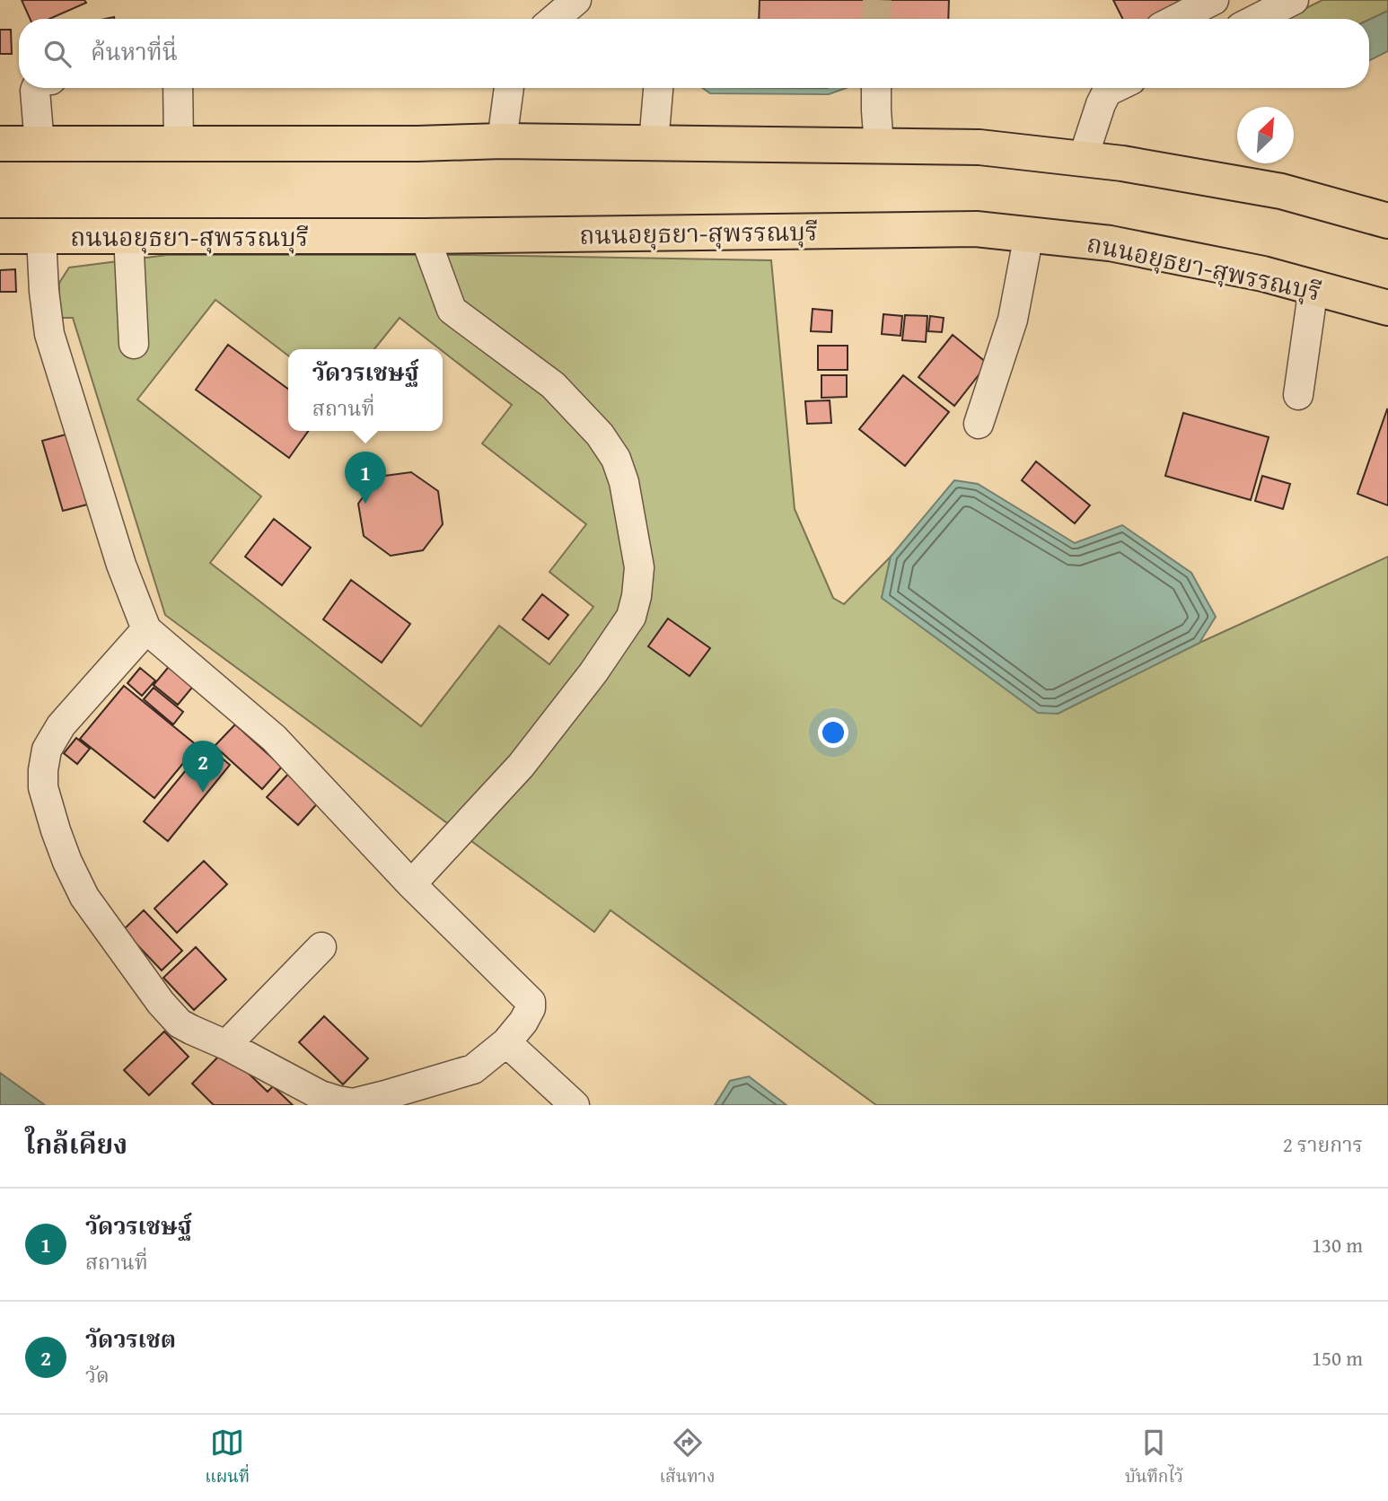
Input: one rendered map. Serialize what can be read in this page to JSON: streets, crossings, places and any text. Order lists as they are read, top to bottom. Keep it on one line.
{"streets":{"main road":["ถนนอยุธยา-สุพรรณบุรี"]},"north":"top right","page":{"search":"ค้นหาที่นี่","popup":["วัดวรเชษฐ์","สถานที่"],"pins":["1","2"],"heading":["ใกล้เคียง","2 รายการ"],"list":[{"mark":"1","name":"วัดวรเชษฐ์","note":"สถานที่","value":"130 m"},{"mark":"2","name":"วัดวรเชต","note":"วัด","value":"150 m"}],"nav":["แผนที่","เส้นทาง","บันทึกไว้"]}}
